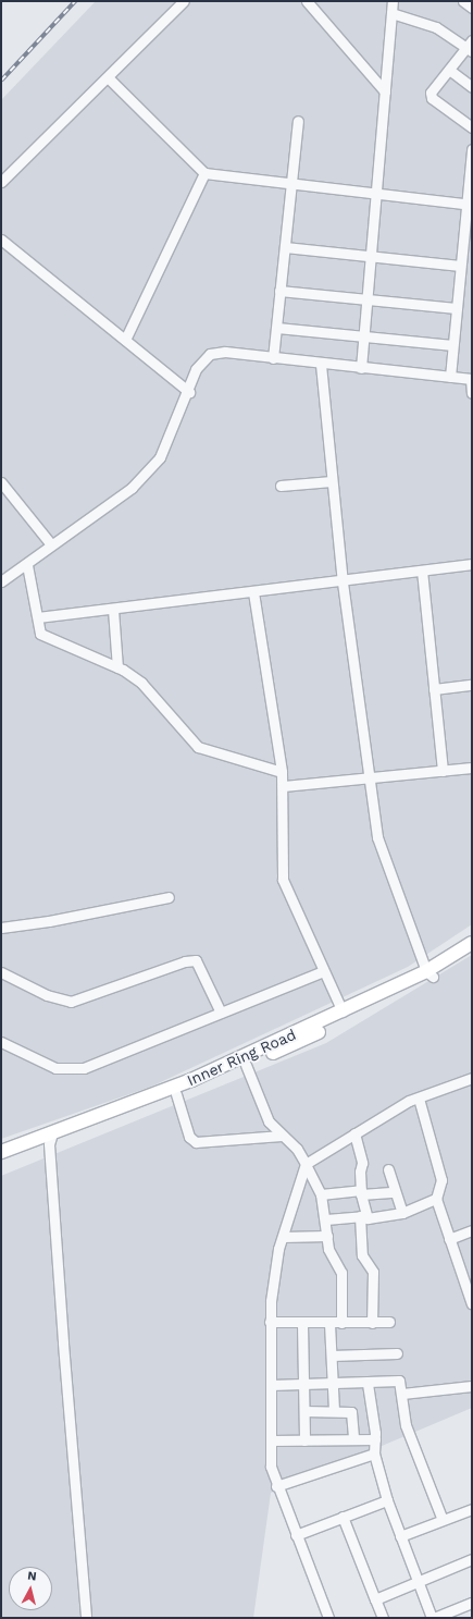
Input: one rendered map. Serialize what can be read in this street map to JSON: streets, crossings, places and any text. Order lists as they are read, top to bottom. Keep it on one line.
{"streets":{"main road":["Inner Ring Road"]},"north":"top"}
